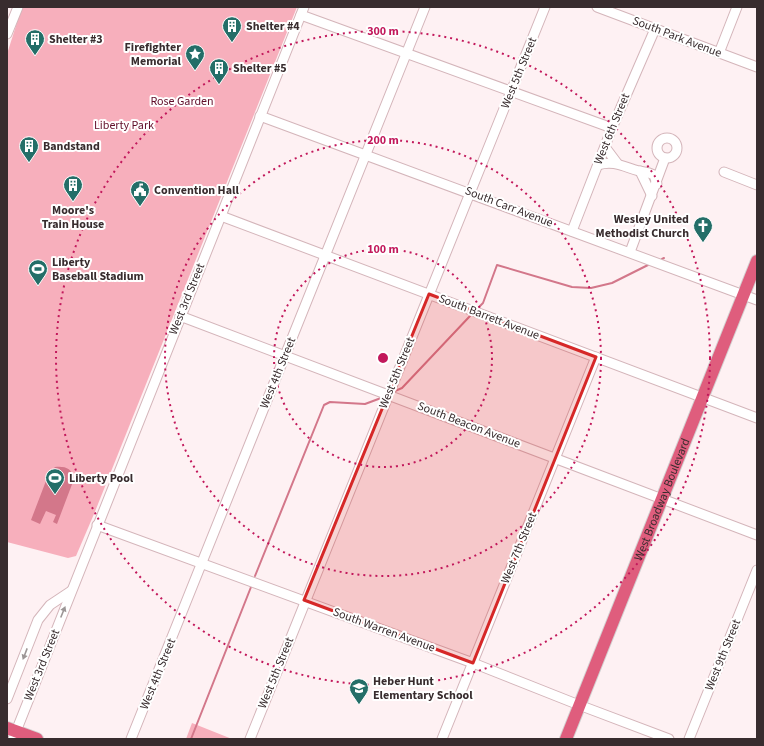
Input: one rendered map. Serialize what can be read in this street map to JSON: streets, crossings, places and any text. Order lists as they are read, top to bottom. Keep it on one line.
{"streets":{"highway":["West Broadway Boulevard"],"street":["South Park Avenue","West 5th Street","West 6th Street","South Carr Avenue","West 3rd Street","South Barrett Avenue","West 4th Street","South Beacon Avenue","West 7th Street","South Warren Avenue","West 9th Street"]},"crossings":[["South Park Avenue","West 6th Street"],["West 5th Street","South Carr Avenue"],["West 5th Street","South Barrett Avenue"],["West 5th Street","South Beacon Avenue"],["West 5th Street","South Warren Avenue"],["West 6th Street","South Carr Avenue"],["South Carr Avenue","West 3rd Street"],["South Carr Avenue","West 4th Street"],["South Carr Avenue","West Broadway Boulevard"],["West 3rd Street","South Barrett Avenue"],["West 3rd Street","South Beacon Avenue"],["West 3rd Street","South Warren Avenue"],["South Barrett Avenue","West 4th Street"],["South Barrett Avenue","West Broadway Boulevard"],["South Barrett Avenue","West 7th Street"],["West 4th Street","South Beacon Avenue"],["West 4th Street","South Warren Avenue"],["South Beacon Avenue","West Broadway Boulevard"],["South Beacon Avenue","West 7th Street"],["West Broadway Boulevard","South Warren Avenue"],["West 7th Street","South Warren Avenue"]],"parks":["Rose Garden","Liberty Park"],"places":{"building":["Shelter #4","Shelter #3","Shelter #5","Bandstand","Moore's Train House"],"place":["Firefighter Memorial"],"public building":["Convention Hall"],"church":["Wesley United Methodist Church"],"sports":["Liberty Baseball Stadium","Liberty Pool"],"school or university":["Heber Hunt Elementary School"]},"rings":["300 m","200 m","100 m"]}
